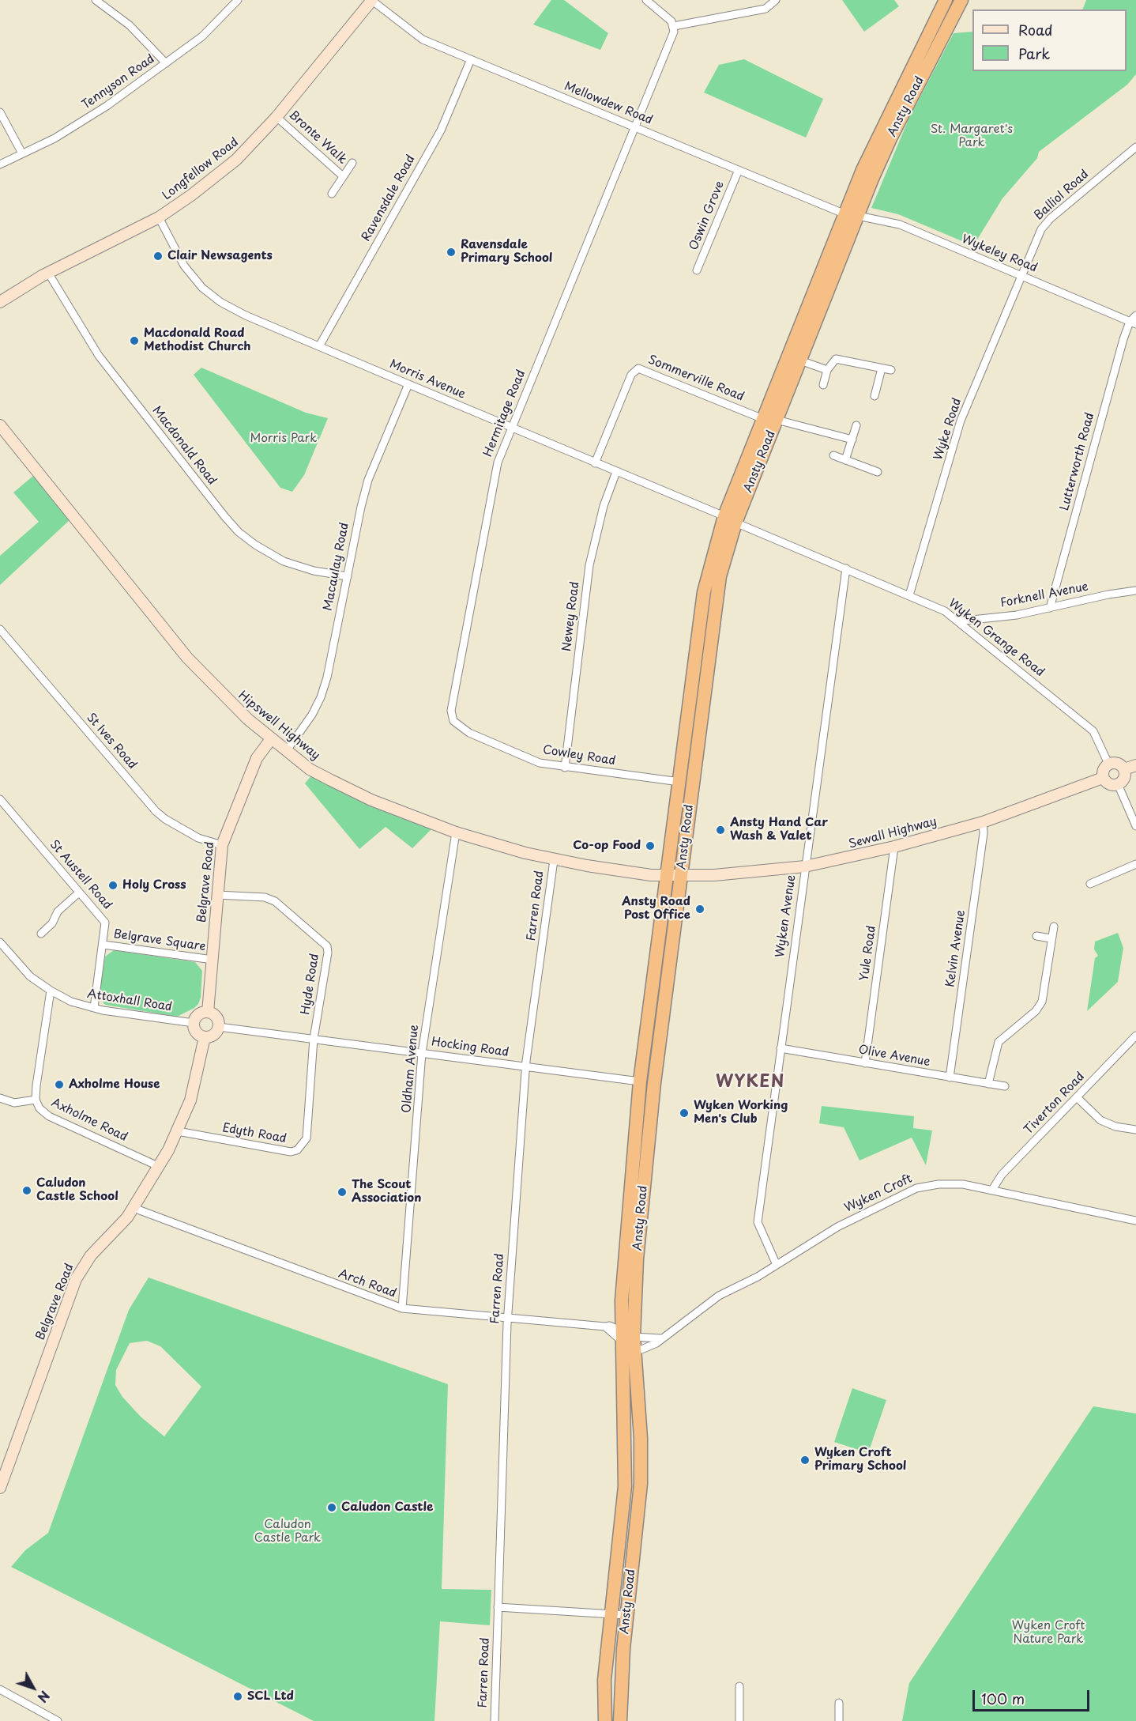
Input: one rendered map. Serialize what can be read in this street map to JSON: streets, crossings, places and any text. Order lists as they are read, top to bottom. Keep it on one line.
{"streets":{"highway":["Ansty Road"],"street":["Tennyson Road","Mellowdew Road","Bronte Walk","Longfellow Road","Balliol Road","Ravensdale Road","Oswin Grove","Wykeley Road","Sommerville Road","Morris Avenue","Hermitage Road","Wyke Road","Macdonald Road","Lutterworth Road","Macaulay Road","Forknell Avenue","Newey Road","Wyken Grange Road","Hipswell Highway","St Ives Road","Cowley Road","Sewall Highway","St Austell Road","Belgrave Road","Farren Road","Wyken Avenue","Belgrave Square","Kelvin Avenue","Yule Road","Hyde Road","Attoxhall Road","Hocking Road","Olive Avenue","Oldham Avenue","Tiverton Road","Axholme Road","Edyth Road","Wyken Croft","Arch Road"]},"crossings":[["Mellowdew Road","Ansty Road"],["Mellowdew Road","Longfellow Road"],["Mellowdew Road","Ravensdale Road"],["Mellowdew Road","Oswin Grove"],["Mellowdew Road","Wykeley Road"],["Mellowdew Road","Hermitage Road"],["Ansty Road","Wykeley Road"],["Ansty Road","Sommerville Road"],["Ansty Road","Morris Avenue"],["Ansty Road","Wyken Grange Road"],["Ansty Road","Hipswell Highway"],["Ansty Road","Cowley Road"],["Ansty Road","Sewall Highway"],["Ansty Road","Hocking Road"],["Ansty Road","Wyken Croft"],["Bronte Walk","Longfellow Road"],["Longfellow Road","Morris Avenue"],["Longfellow Road","Macdonald Road"],["Balliol Road","Wykeley Road"],["Balliol Road","Wyke Road"],["Ravensdale Road","Morris Avenue"],["Wykeley Road","Wyke Road"],["Wykeley Road","Lutterworth Road"],["Sommerville Road","Morris Avenue"],["Morris Avenue","Hermitage Road"],["Morris Avenue","Macaulay Road"],["Morris Avenue","Newey Road"],["Morris Avenue","Wyken Grange Road"],["Hermitage Road","Cowley Road"],["Wyke Road","Wyken Grange Road"],["Macdonald Road","Macaulay Road"],["Lutterworth Road","Forknell Avenue"],["Macaulay Road","Hipswell Highway"],["Forknell Avenue","Wyken Grange Road"],["Newey Road","Cowley Road"],["Wyken Grange Road","Sewall Highway"],["Wyken Grange Road","Wyken Avenue"],["Hipswell Highway","Sewall Highway"],["Hipswell Highway","Belgrave Road"],["Hipswell Highway","Farren Road"],["Hipswell Highway","Oldham Avenue"],["St Ives Road","Belgrave Road"],["Sewall Highway","Wyken Avenue"],["Sewall Highway","Kelvin Avenue"],["Sewall Highway","Yule Road"],["St Austell Road","Belgrave Square"],["St Austell Road","Attoxhall Road"],["Belgrave Road","Belgrave Square"],["Belgrave Road","Hyde Road"],["Belgrave Road","Attoxhall Road"],["Belgrave Road","Hocking Road"],["Belgrave Road","Axholme Road"],["Belgrave Road","Edyth Road"],["Belgrave Road","Arch Road"],["Farren Road","Hocking Road"],["Farren Road","Arch Road"],["Wyken Avenue","Olive Avenue"],["Wyken Avenue","Wyken Croft"],["Kelvin Avenue","Olive Avenue"],["Yule Road","Olive Avenue"],["Hyde Road","Hocking Road"],["Hyde Road","Edyth Road"],["Attoxhall Road","Hocking Road"],["Attoxhall Road","Axholme Road"],["Hocking Road","Oldham Avenue"],["Hocking Road","Edyth Road"],["Oldham Avenue","Arch Road"],["Tiverton Road","Wyken Croft"]],"districts":["WYKEN"],"parks":["St. Margaret's Park","Morris Park","Caludon Castle Park","Wyken Croft Nature Park"],"places":["Ravensdale Primary School","Clair Newsagents","Macdonald Road Methodist Church","Ansty Hand Car Wash & Valet","Co-op Food","Holy Cross","Ansty Road Post Office","Axholme House","Wyken Working Men's Club","Caludon Castle School","The Scout Association","Wyken Croft Primary School","Caludon Castle","SCL Ltd"],"legend":["Road","Park"],"scale_bar":"100 m","north":"bottom right"}
